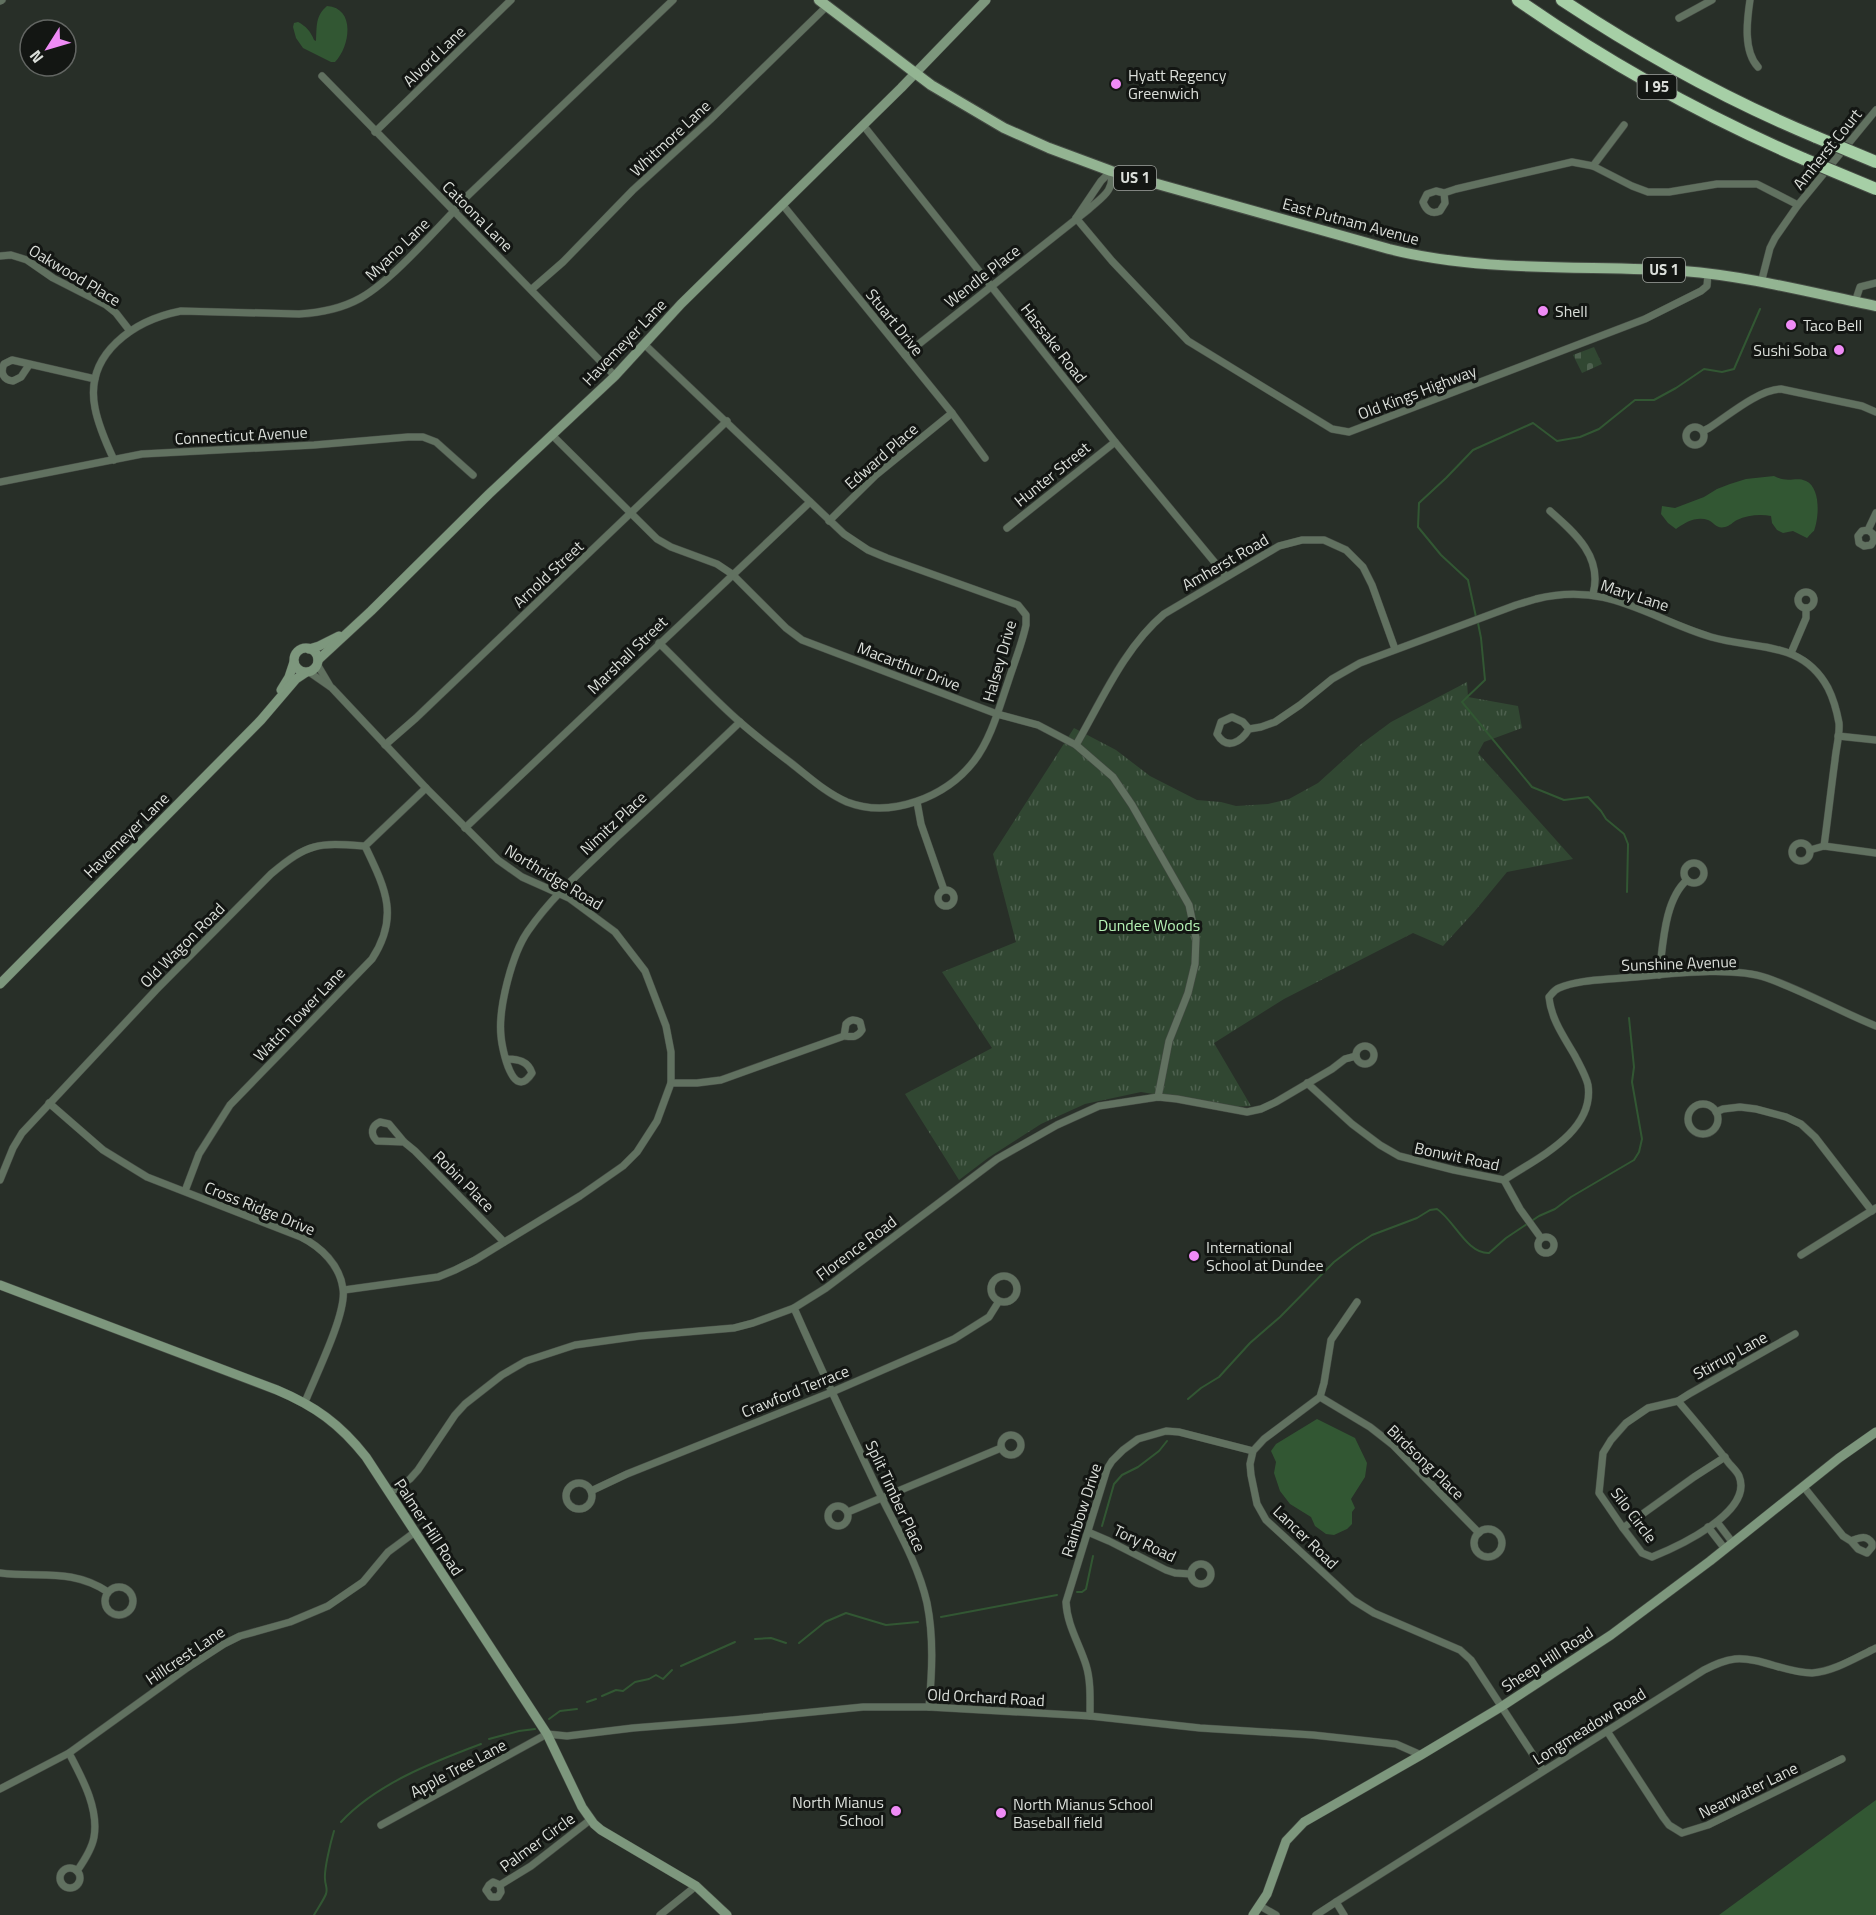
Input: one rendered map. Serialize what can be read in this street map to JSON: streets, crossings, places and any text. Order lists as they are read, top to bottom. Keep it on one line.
{"streets":{"highway":["I 95"],"main road":["US 1","East Putnam Avenue"],"street":["Alvord Lane","Whitmore Lane","Amherst Court","Catoona Lane","Myano Lane","Oakwood Place","Wendle Place","Stuart Drive","Havemeyer Lane","Hassake Road","Old Kings Highway","Connecticut Avenue","Edward Place","Hunter Street","Amherst Road","Arnold Street","Mary Lane","Marshall Street","Halsey Drive","Macarthur Drive","Nimitz Place","Northridge Road","Old Wagon Road","Sunshine Avenue","Watch Tower Lane","Bonwit Road","Robin Place","Cross Ridge Drive","Florence Road","Stirrup Lane","Crawford Terrace","Birdsong Place","Split Timber Place","Rainbow Drive","Silo Circle","Palmer Hill Road","Lancer Road","Tory Road","Hillcrest Lane","Sheep Hill Road","Old Orchard Road","Longmeadow Road","Apple Tree Lane","Nearwater Lane","Palmer Circle"]},"crossings":[["Alvord Lane","Catoona Lane"],["Whitmore Lane","Catoona Lane"],["Whitmore Lane","East Putnam Avenue"],["Amherst Court","East Putnam Avenue"],["Catoona Lane","Myano Lane"],["Catoona Lane","Havemeyer Lane"],["East Putnam Avenue","Wendle Place"],["East Putnam Avenue","Havemeyer Lane"],["East Putnam Avenue","Old Kings Highway"],["Myano Lane","Oakwood Place"],["Myano Lane","Connecticut Avenue"],["Wendle Place","Stuart Drive"],["Wendle Place","Hassake Road"],["Wendle Place","Old Kings Highway"],["Stuart Drive","Havemeyer Lane"],["Stuart Drive","Edward Place"],["Havemeyer Lane","Hassake Road"],["Havemeyer Lane","Halsey Drive"],["Havemeyer Lane","Macarthur Drive"],["Havemeyer Lane","Northridge Road"],["Hassake Road","Hunter Street"],["Hassake Road","Amherst Road"],["Edward Place","Halsey Drive"],["Amherst Road","Mary Lane"],["Amherst Road","Macarthur Drive"],["Arnold Street","Halsey Drive"],["Arnold Street","Macarthur Drive"],["Arnold Street","Northridge Road"],["Marshall Street","Halsey Drive"],["Marshall Street","Macarthur Drive"],["Marshall Street","Northridge Road"],["Halsey Drive","Macarthur Drive"],["Halsey Drive","Nimitz Place"],["Macarthur Drive","Florence Road"],["Nimitz Place","Northridge Road"],["Northridge Road","Robin Place"],["Northridge Road","Cross Ridge Drive"],["Old Wagon Road","Watch Tower Lane"],["Old Wagon Road","Cross Ridge Drive"],["Sunshine Avenue","Bonwit Road"],["Watch Tower Lane","Cross Ridge Drive"],["Bonwit Road","Florence Road"],["Florence Road","Split Timber Place"],["Florence Road","Palmer Hill Road"],["Stirrup Lane","Silo Circle"],["Crawford Terrace","Split Timber Place"],["Split Timber Place","Old Orchard Road"],["Rainbow Drive","Lancer Road"],["Rainbow Drive","Tory Road"],["Rainbow Drive","Old Orchard Road"],["Palmer Hill Road","Hillcrest Lane"],["Palmer Hill Road","Old Orchard Road"],["Palmer Hill Road","Apple Tree Lane"],["Palmer Hill Road","Palmer Circle"],["Lancer Road","Sheep Hill Road"],["Lancer Road","Longmeadow Road"],["Sheep Hill Road","Old Orchard Road"],["Old Orchard Road","Apple Tree Lane"],["Longmeadow Road","Nearwater Lane"]],"parks":["Dundee Woods"],"places":["Hyatt Regency Greenwich","Shell","Taco Bell","Sushi Soba","International School at Dundee","North Mianus School","North Mianus School Baseball field"],"north":"bottom left"}
